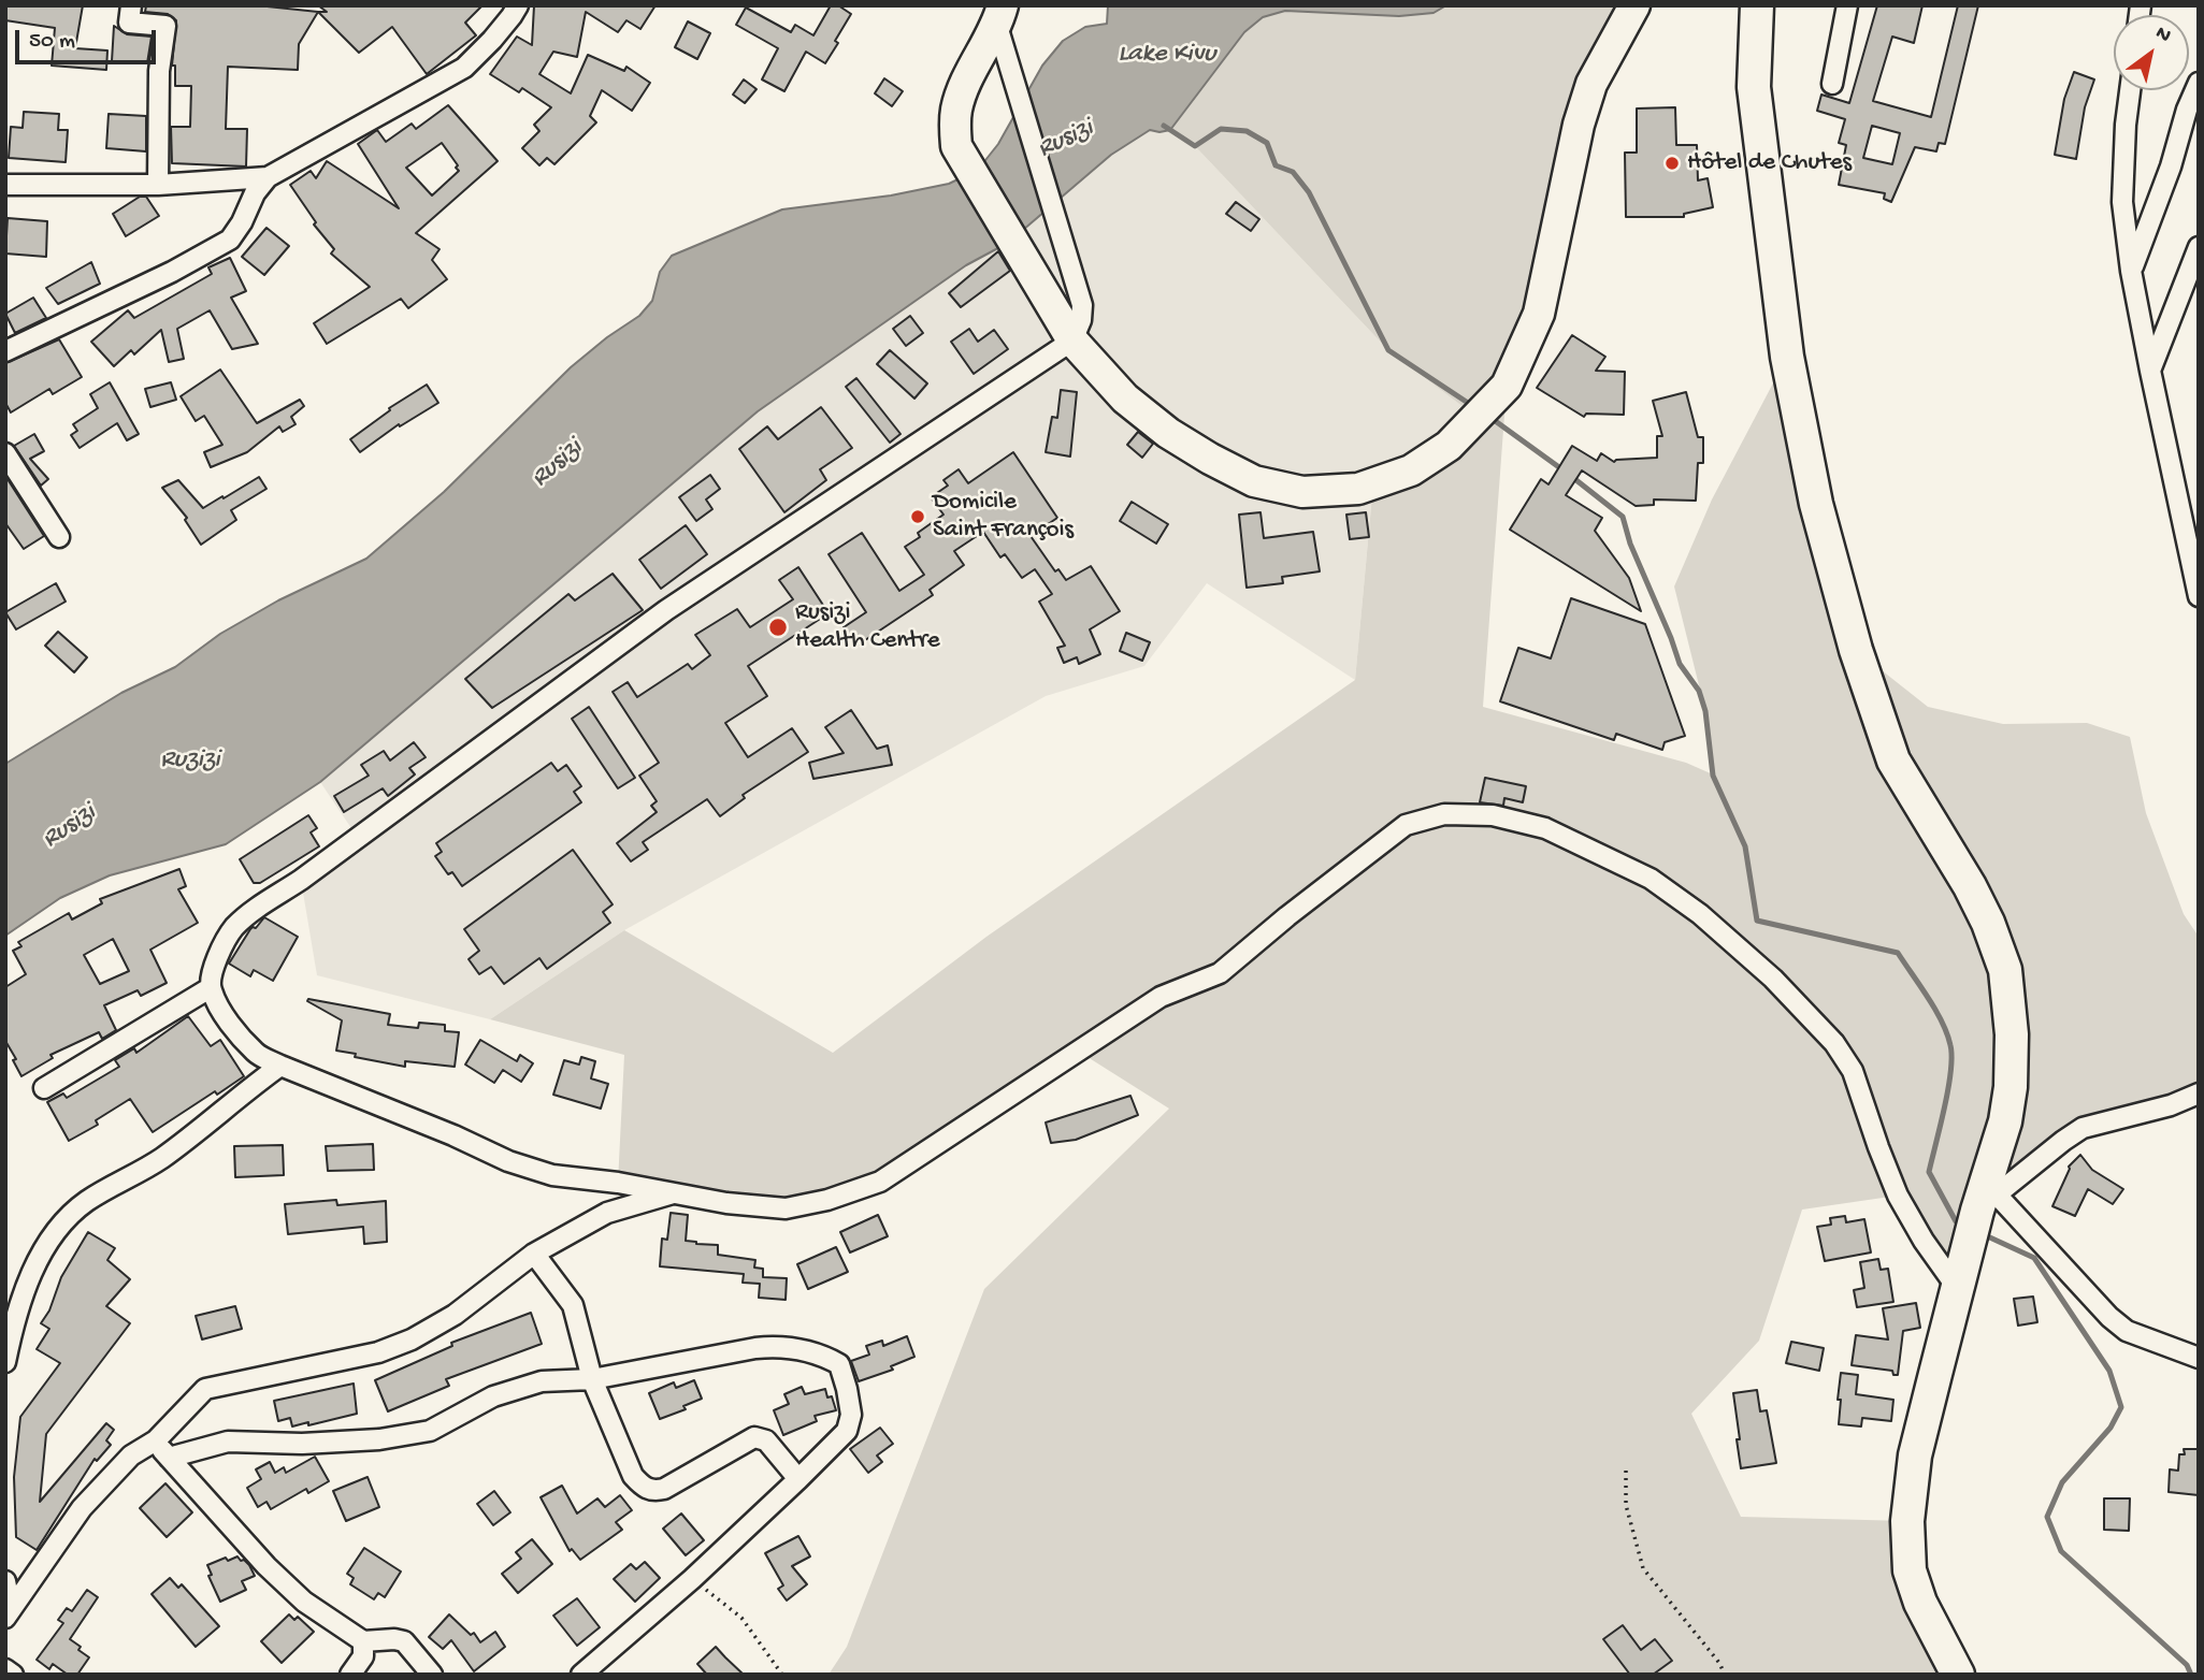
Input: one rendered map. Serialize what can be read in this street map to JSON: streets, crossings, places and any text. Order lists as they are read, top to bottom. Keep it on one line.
{"water":["Lake Kivu","Rusizi","Ruzizi"],"places":["Hôtel de Chutes","Domicile Saint François","Rusizi Health Centre"],"scale_bar":"50 m","north":"top right"}
